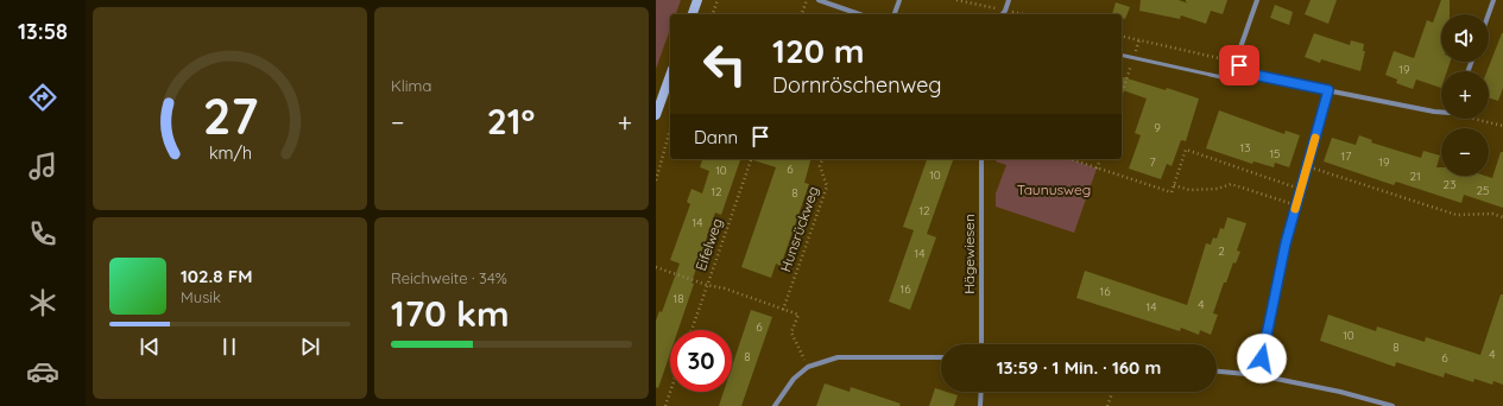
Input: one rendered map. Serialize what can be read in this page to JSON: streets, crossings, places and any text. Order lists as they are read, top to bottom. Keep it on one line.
{"streets":{"street":["Hägewiesen"],"path":["Hunsrückweg","Eifelweg"]},"parks":["Taunusweg"],"house_numbers":["19","9","13","15","17","7","19","6","10","10","21","23","25","12","8","12","14","2","14","16","16","18","4","14","6","10","8","4","8","6"],"page":{"tabs":"13:58","tile":["Klima",["Reichweite · 34%","170 km"]],"map_buttons":["+","−"],"turn":["120 m","Dornröschenweg"],"heat":["−","21°","+"],"then":"Dann","song":["102.8 FM","Musik"],"limit":"30","trip":"13:59 · 1 Min. · 160 m","gauge":["27","km/h"]}}
